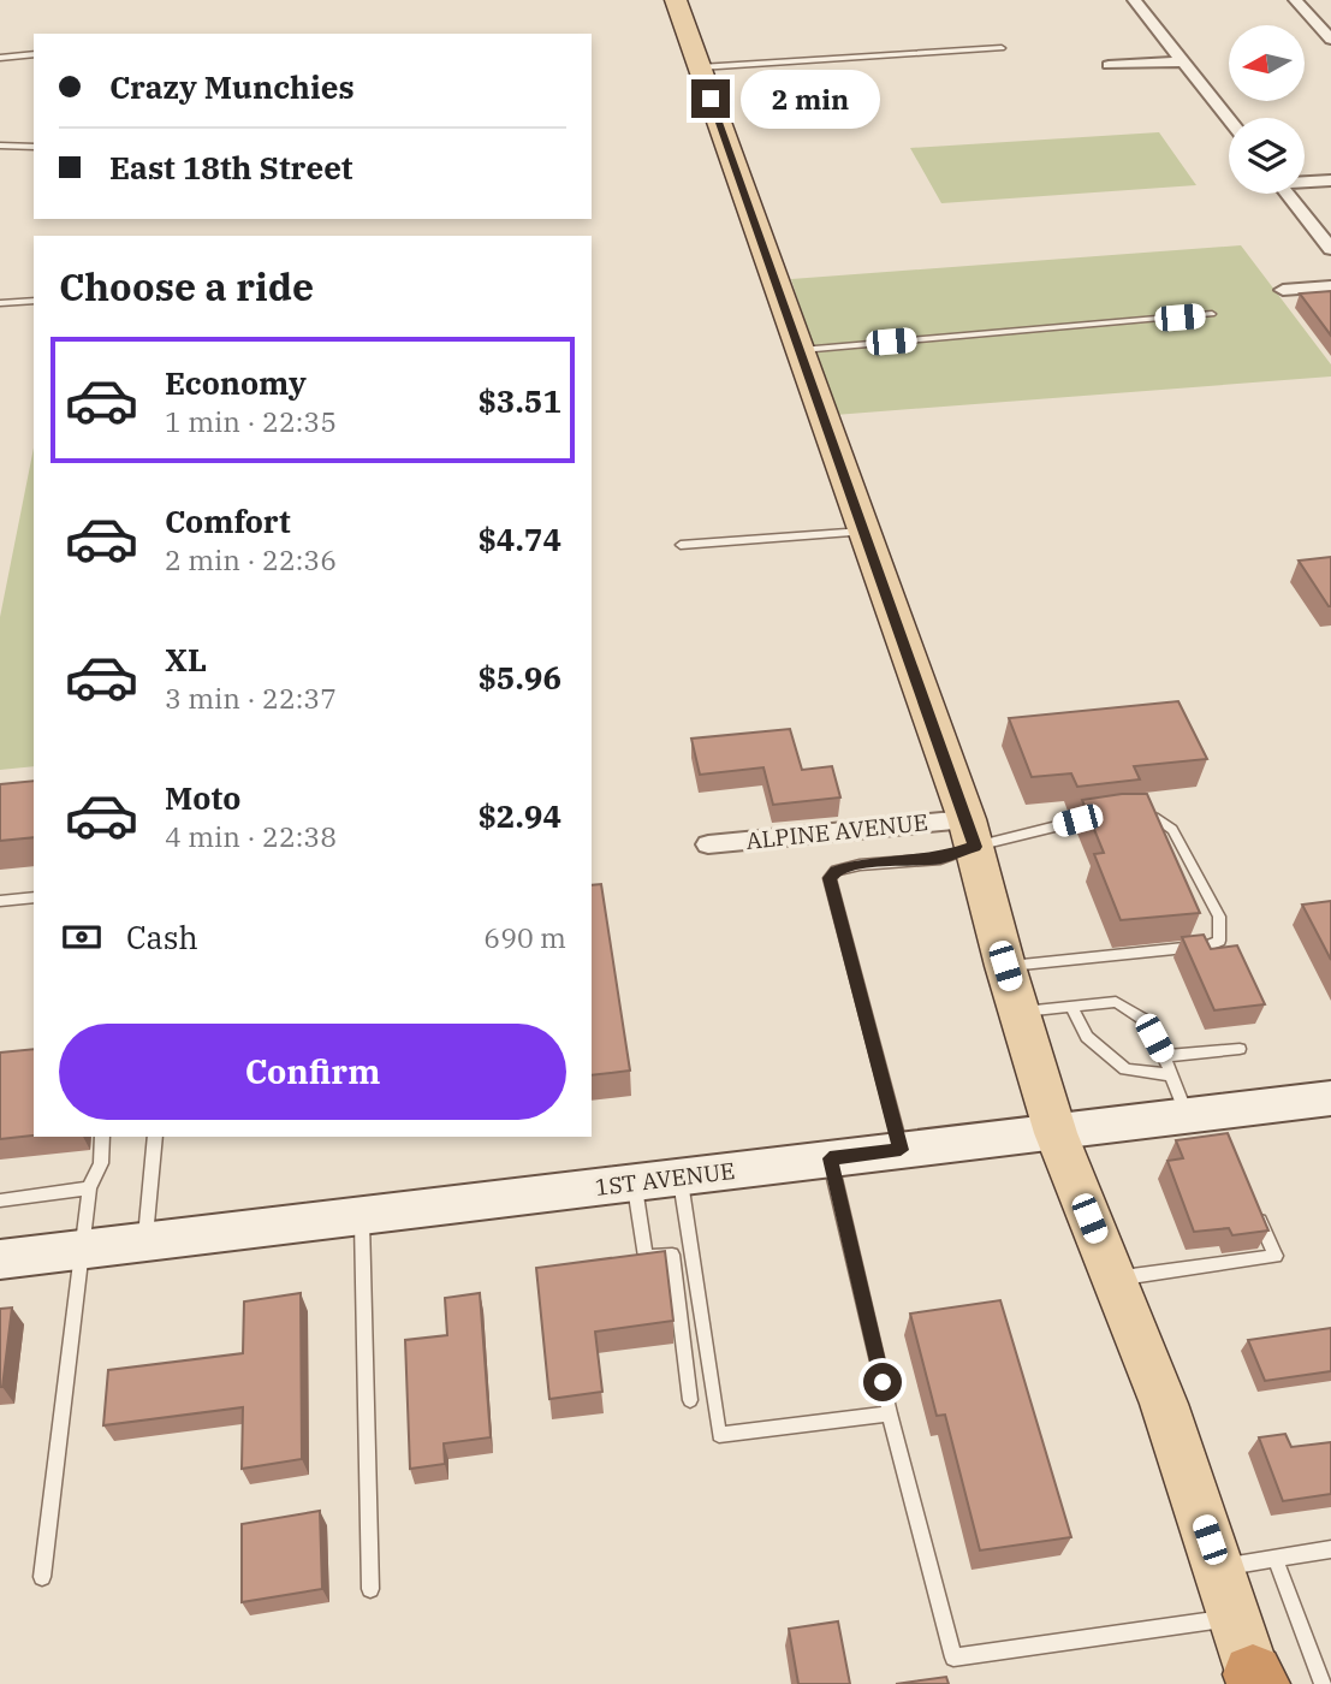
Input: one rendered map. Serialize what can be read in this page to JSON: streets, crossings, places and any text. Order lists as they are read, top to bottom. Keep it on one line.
{"streets":{"main road":["1ST AVENUE"],"street":["ALPINE AVENUE"]},"north":"left","page":{"banner":["Crazy Munchies","East 18th Street"],"bubble":"2 min","heading":"Choose a ride","list":[{"name":"Economy","note":"1 min · 22:35","value":"$3.51"},{"name":"Comfort","note":"2 min · 22:36","value":"$4.74"},{"name":"XL","note":"3 min · 22:37","value":"$5.96"},{"name":"Moto","note":"4 min · 22:38","value":"$2.94"}],"pay":["Cash","690 m"],"buttons":"Confirm"}}
